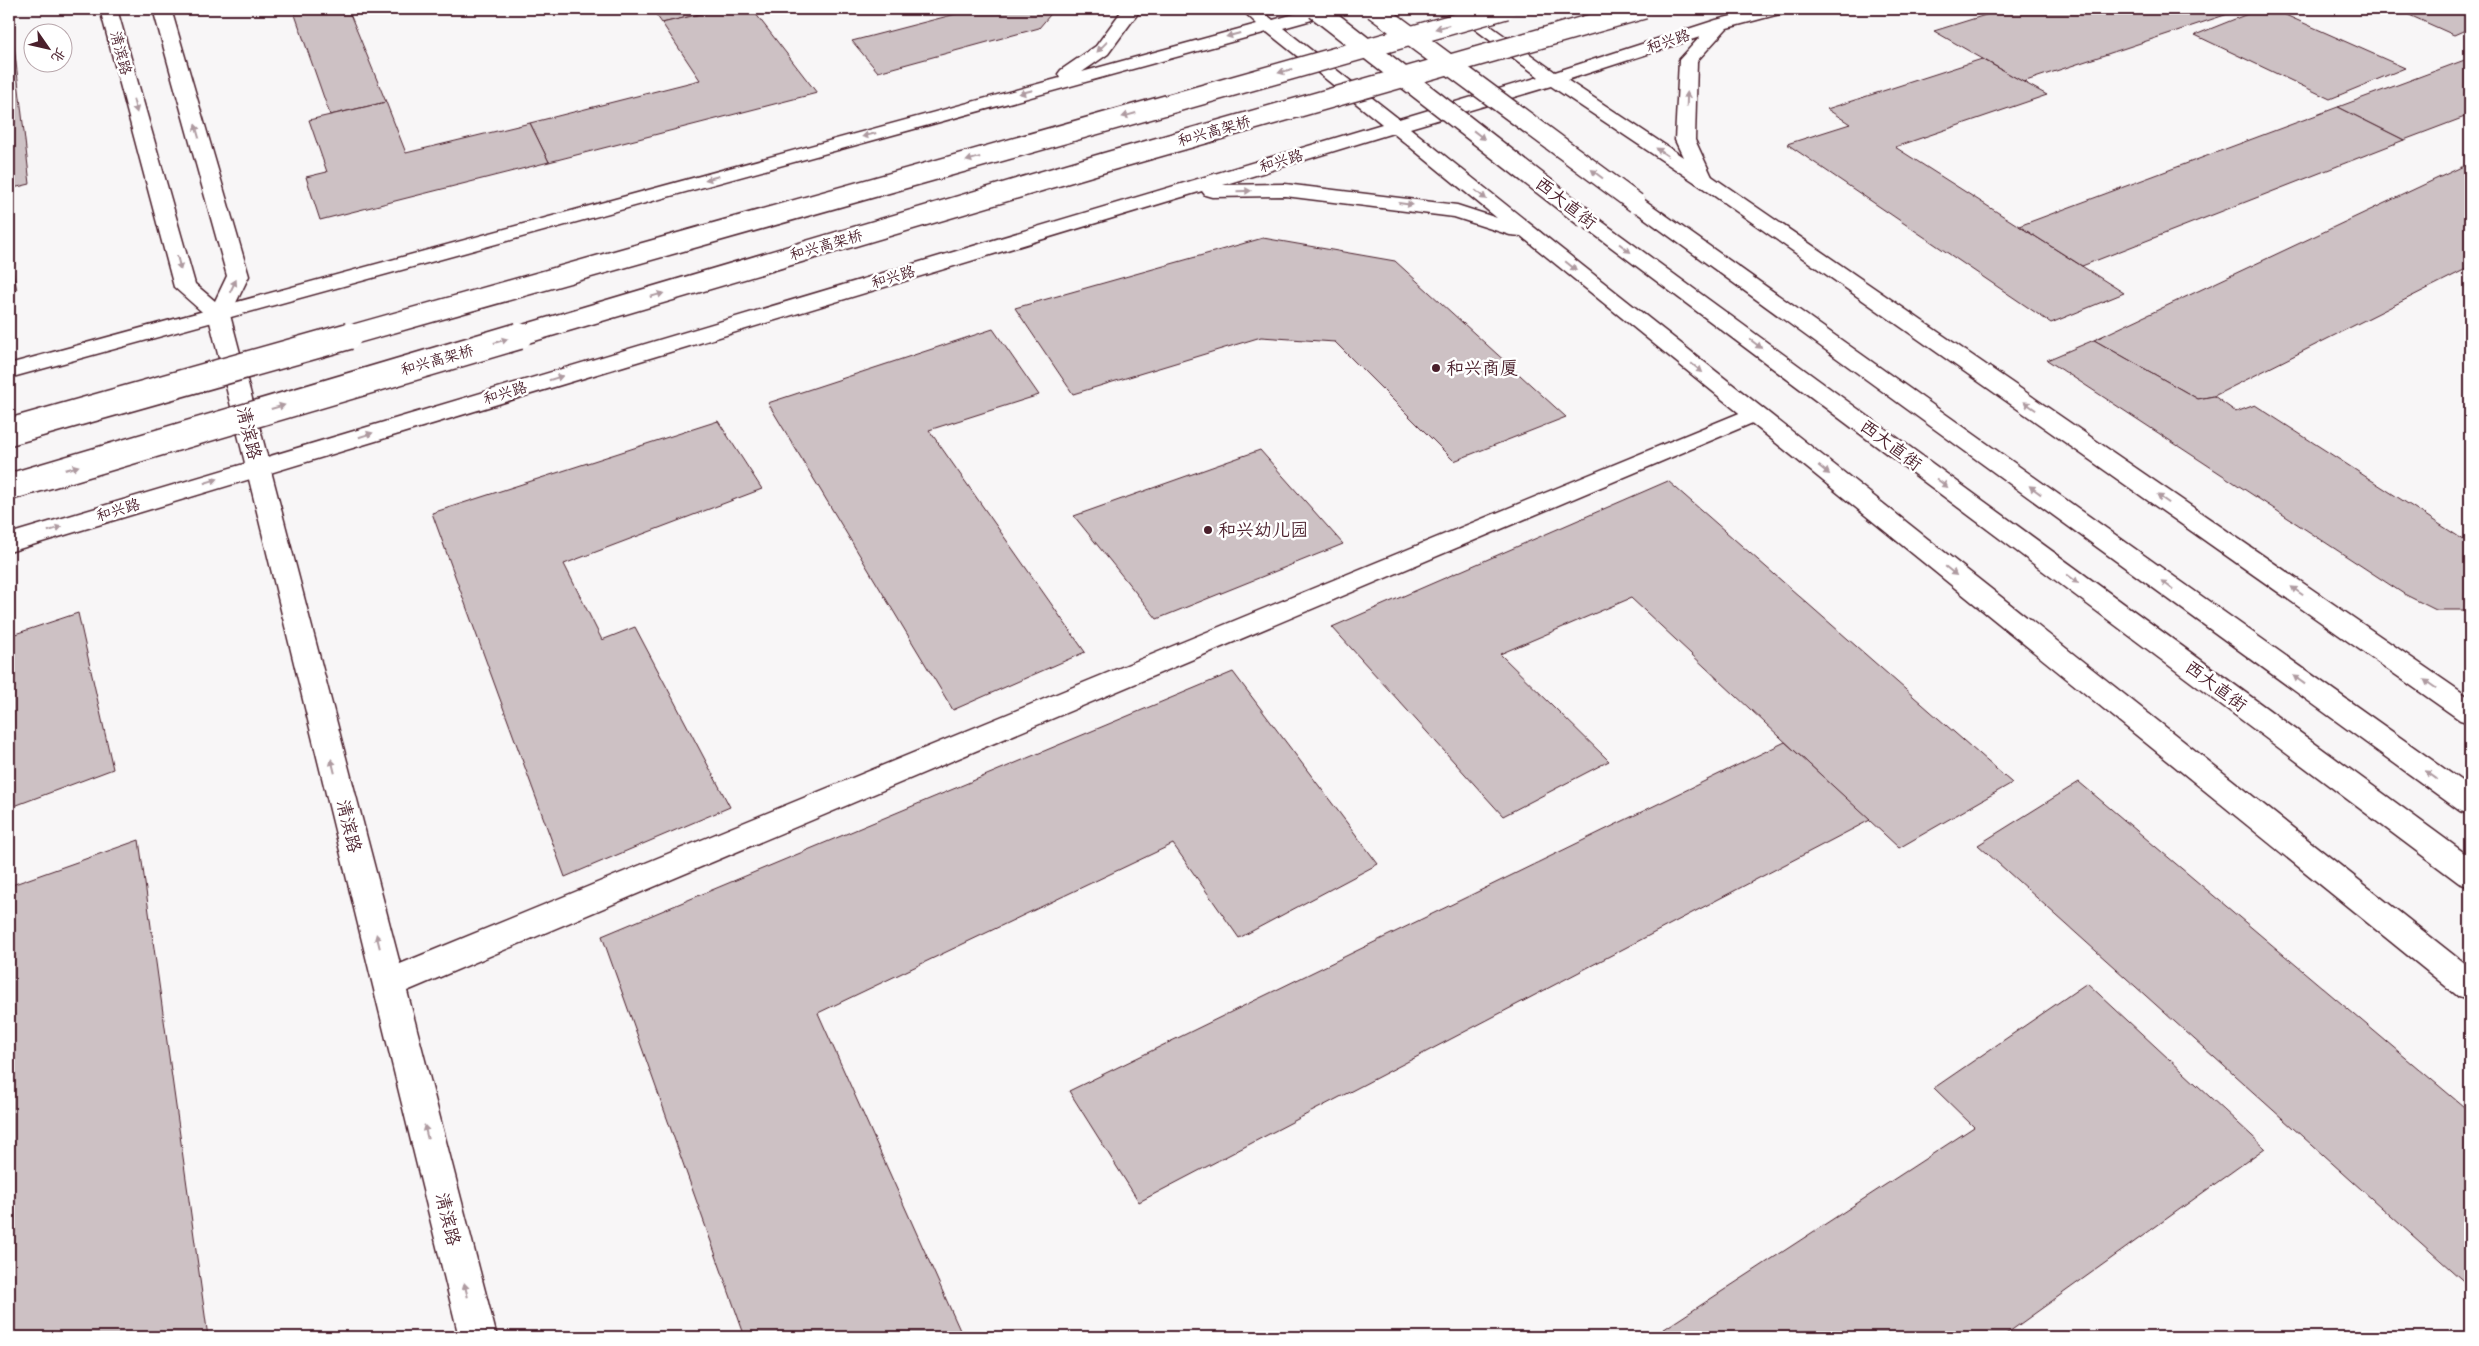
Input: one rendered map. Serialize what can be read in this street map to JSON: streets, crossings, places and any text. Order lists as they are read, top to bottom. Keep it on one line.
{"streets":{"main road":["和兴路","清滨路","和兴高架桥","西大直街"]},"crossings":[["和兴路","清滨路"]],"places":["和兴商厦","和兴幼儿园"],"north":"bottom right"}
